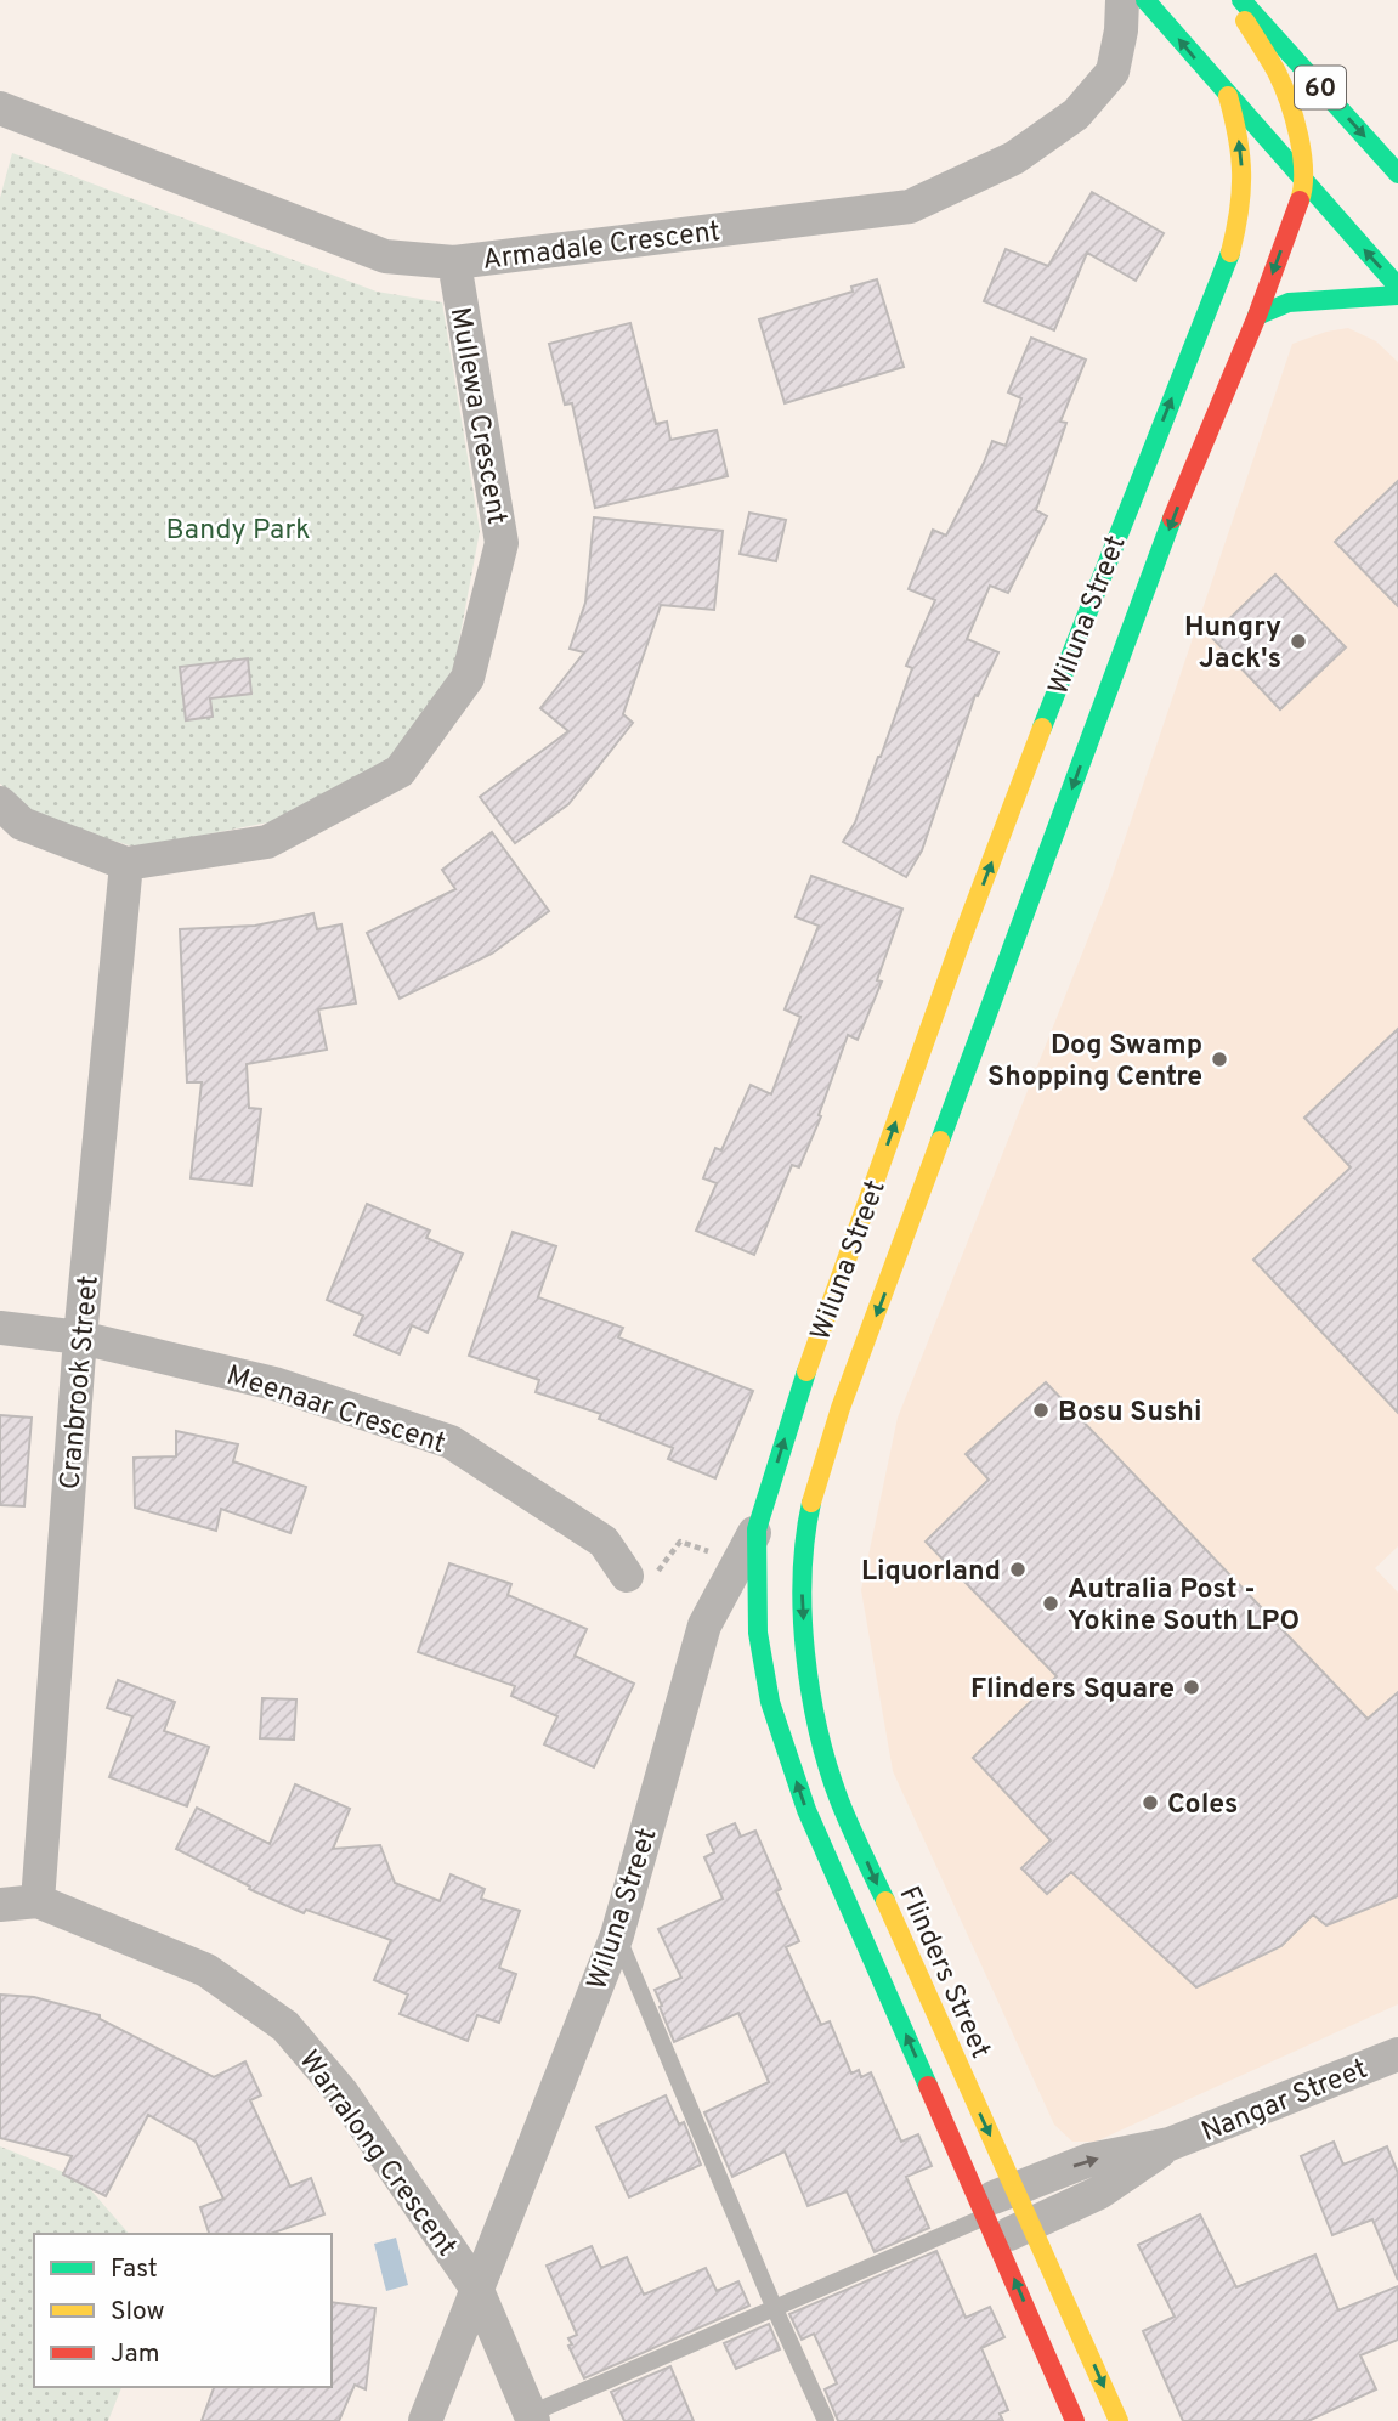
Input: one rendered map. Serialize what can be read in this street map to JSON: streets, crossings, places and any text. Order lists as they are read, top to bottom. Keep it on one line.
{"streets":{"main road":["60","Wiluna Street","Flinders Street"],"street":["Armadale Crescent","Mullewa Crescent","Cranbrook Street","Meenaar Crescent","Nangar Street","Warralong Crescent"]},"crossings":[["Armadale Crescent","Mullewa Crescent"],["Mullewa Crescent","Cranbrook Street"],["Wiluna Street","Flinders Street"],["Wiluna Street","Warralong Crescent"],["Cranbrook Street","Meenaar Crescent"],["Cranbrook Street","Warralong Crescent"],["Flinders Street","Nangar Street"]],"parks":["Bandy Park"],"places":["Hungry Jack's","Dog Swamp Shopping Centre","Bosu Sushi","Liquorland","Autralia Post - Yokine South LPO","Flinders Square","Coles"],"legend":["Fast","Slow","Jam"]}
